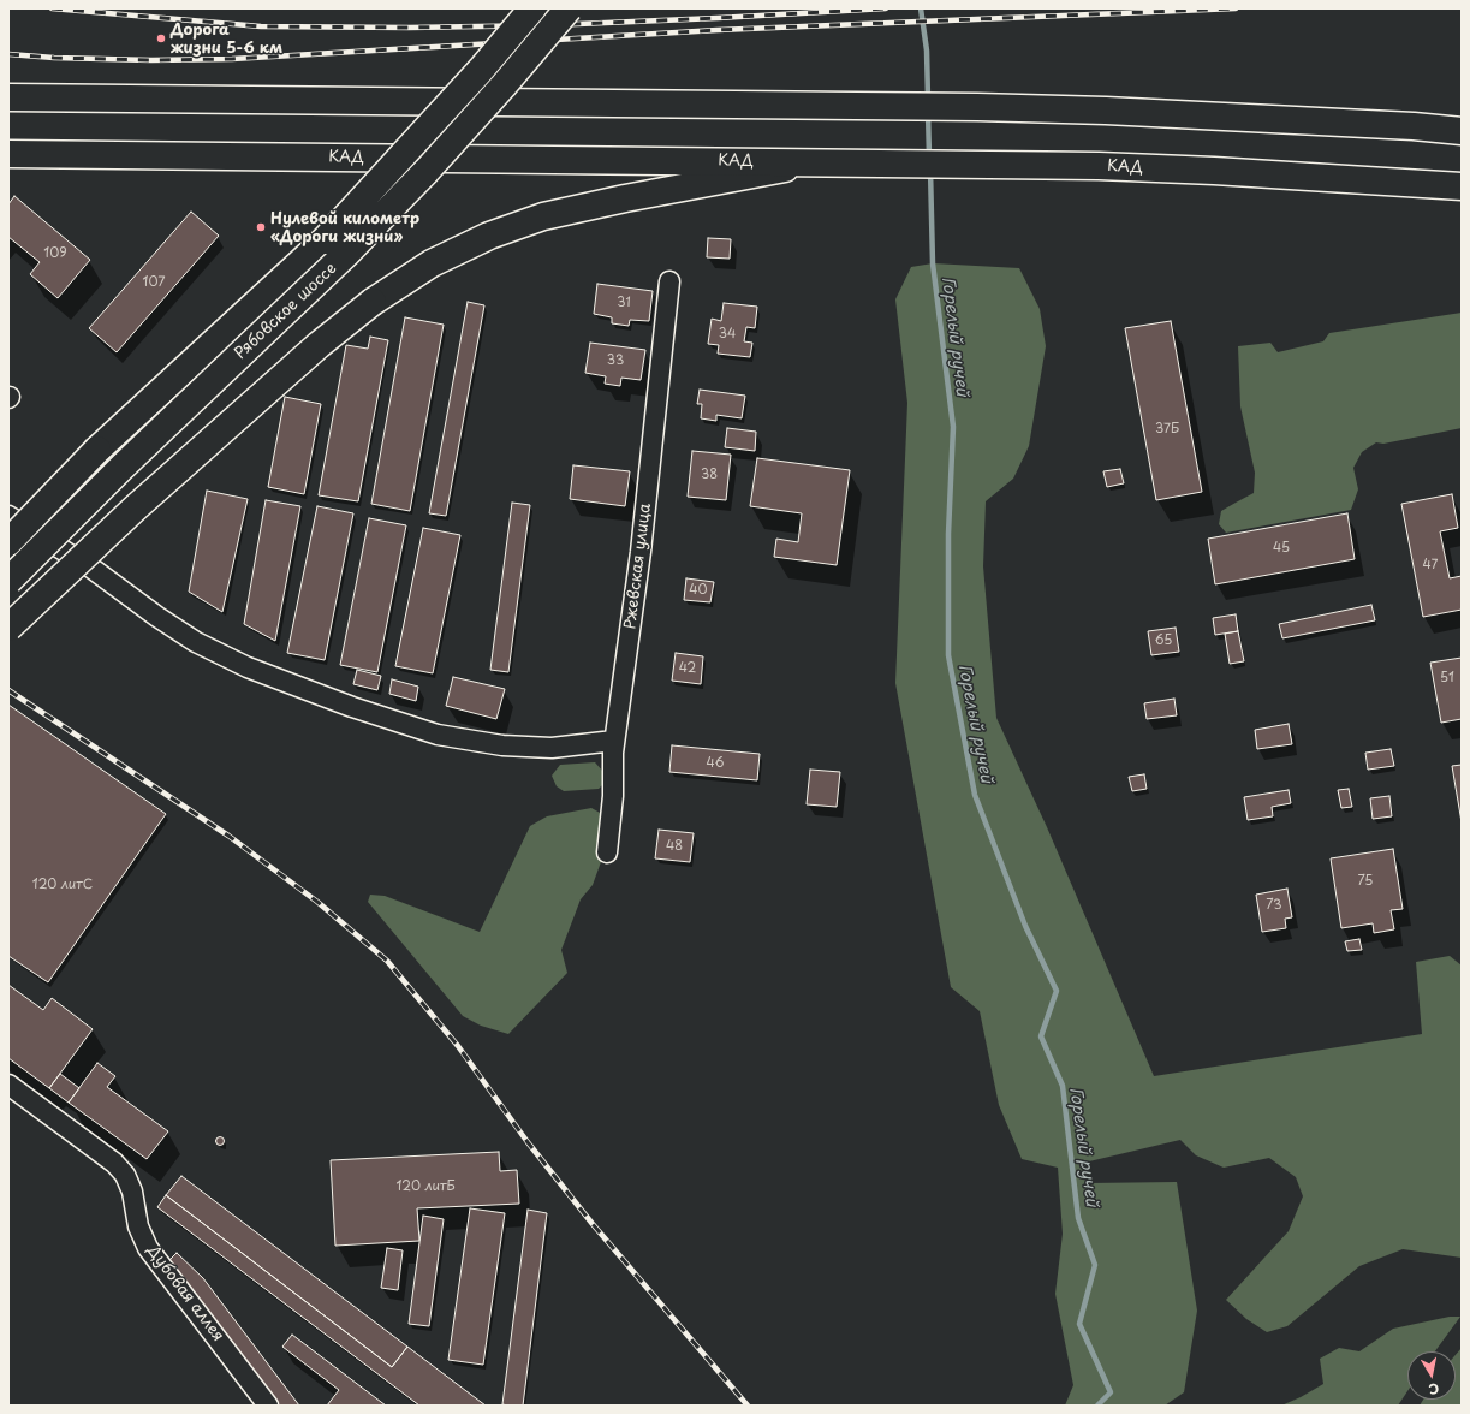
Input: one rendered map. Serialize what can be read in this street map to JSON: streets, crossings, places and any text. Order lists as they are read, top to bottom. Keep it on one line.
{"streets":{"main road":["КАД","Рябовское шоссе"],"street":["Ржевская улица","Дубовая аллея"]},"water":["Горелый ручей"],"places":["Дорога жизни 5-6 км","Нулевой километр «Дороги жизни»"],"house_numbers":["109","107","31","34","33","37Б","38","45","47","40","65","42","51","46","48","75","120 литС","73","120 литБ"],"north":"bottom"}
